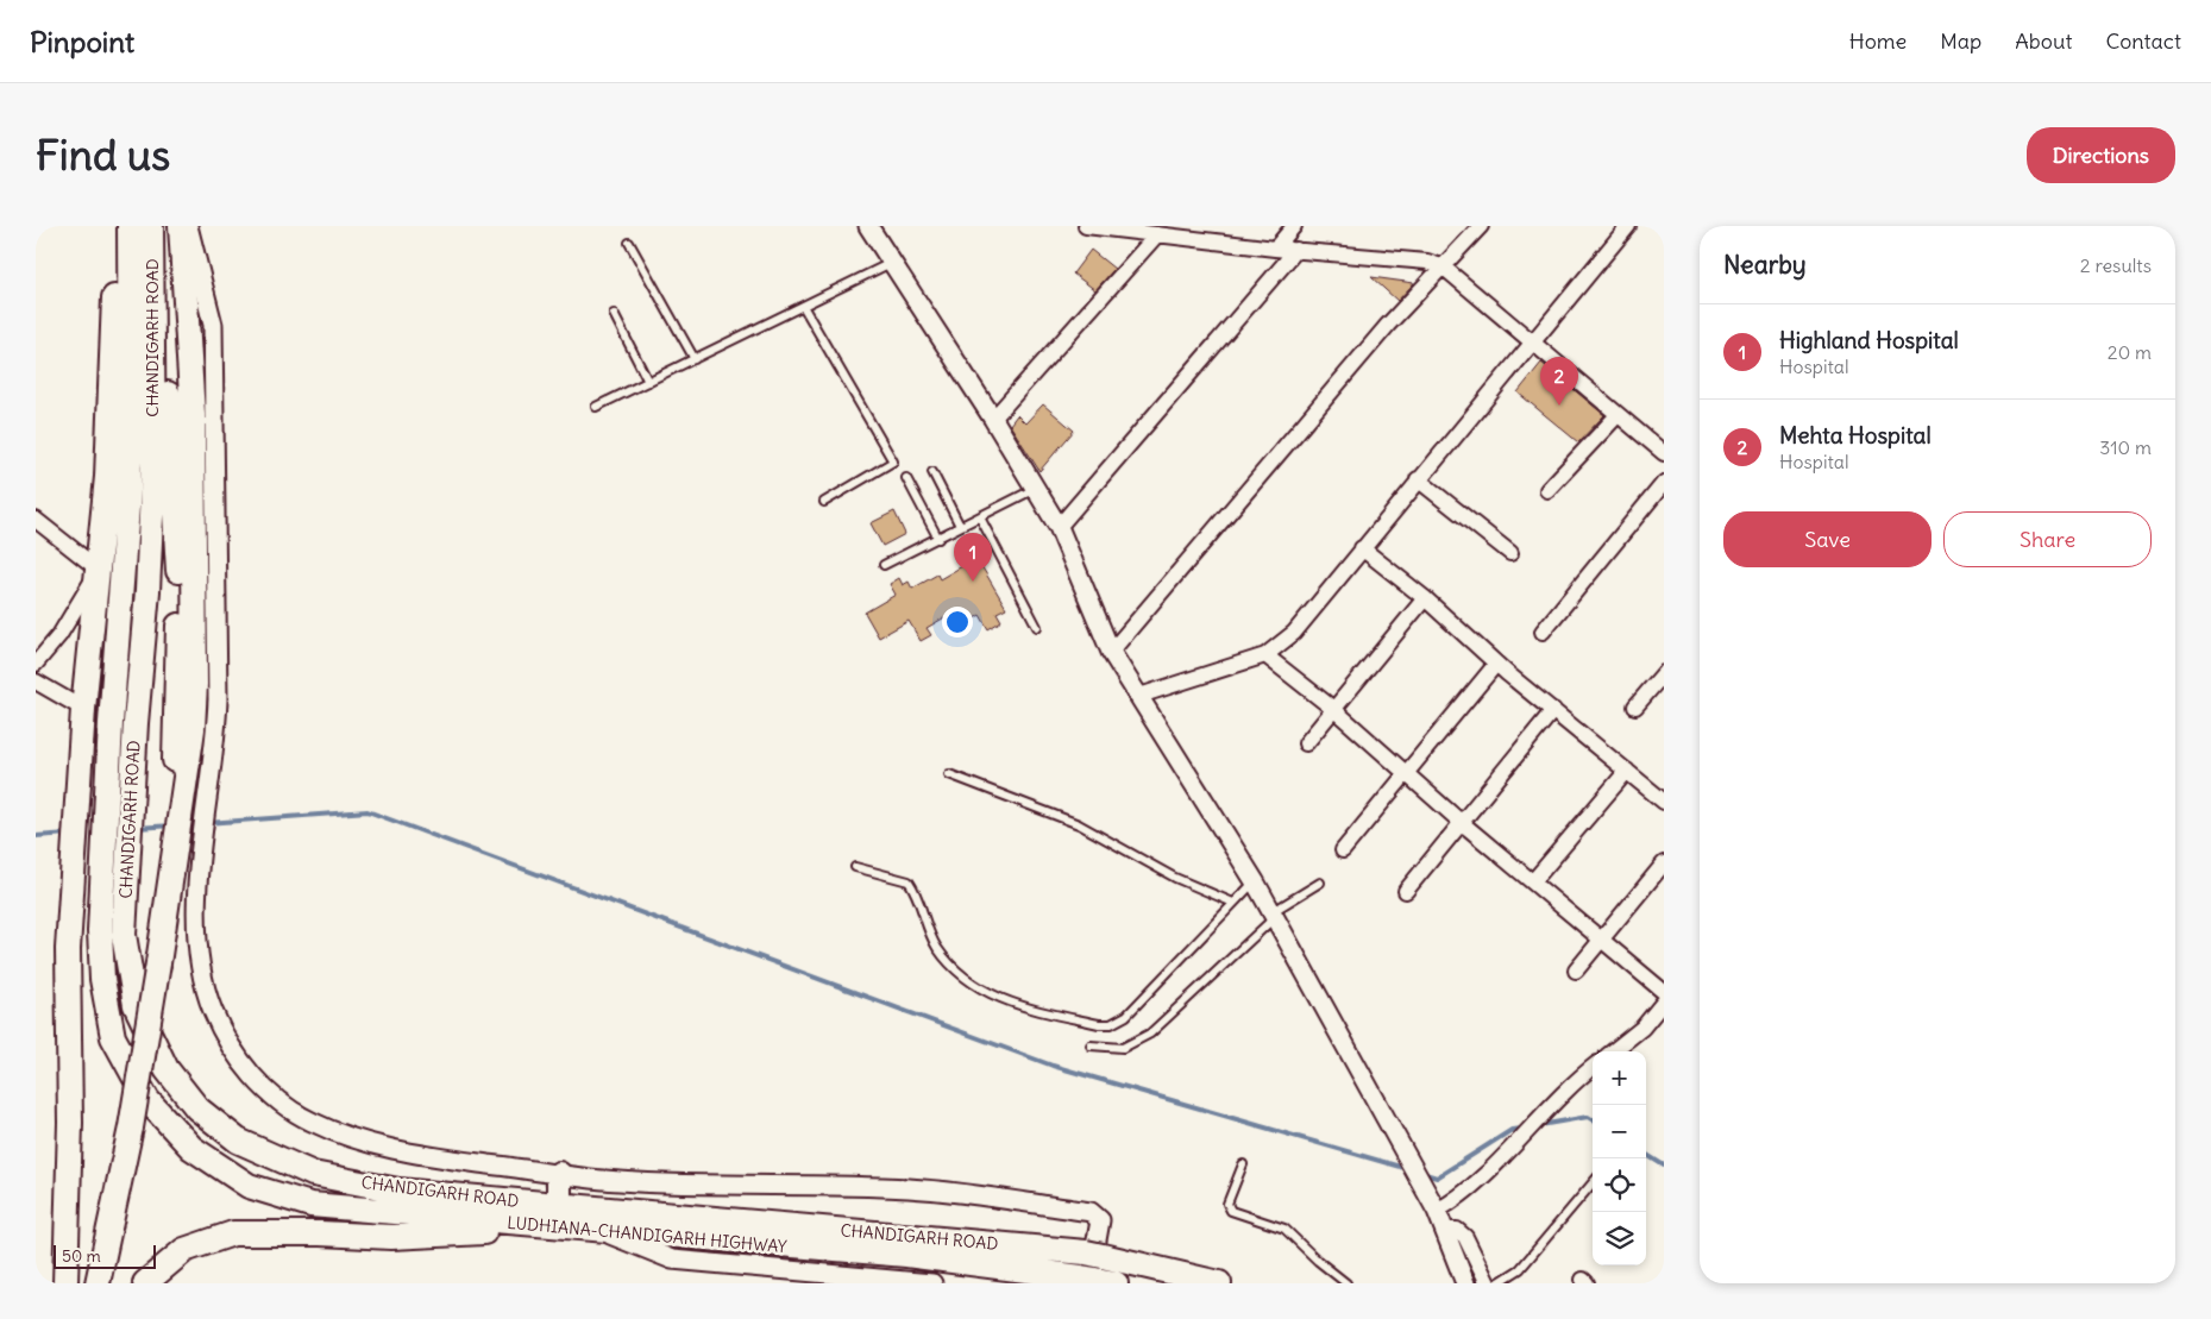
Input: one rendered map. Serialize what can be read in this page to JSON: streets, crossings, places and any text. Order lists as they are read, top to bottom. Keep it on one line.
{"streets":{"highway":["CHANDIGARH ROAD","LUDHIANA-CHANDIGARH HIGHWAY"]},"crossings":[["CHANDIGARH ROAD","LUDHIANA-CHANDIGARH HIGHWAY"]],"scale_bar":"50 m","page":{"header":"Pinpoint","nav":["Home","Map","About","Contact"],"buttons":["Directions",["Save","Share"]],"title":"Find us","heading":["Nearby","2 results"],"list":[{"mark":"1","name":"Highland Hospital","note":"Hospital","value":"20 m"},{"mark":"2","name":"Mehta Hospital","note":"Hospital","value":"310 m"}],"pins":["2","1"],"map_buttons":["+","−"],"scale":"50 m"}}
